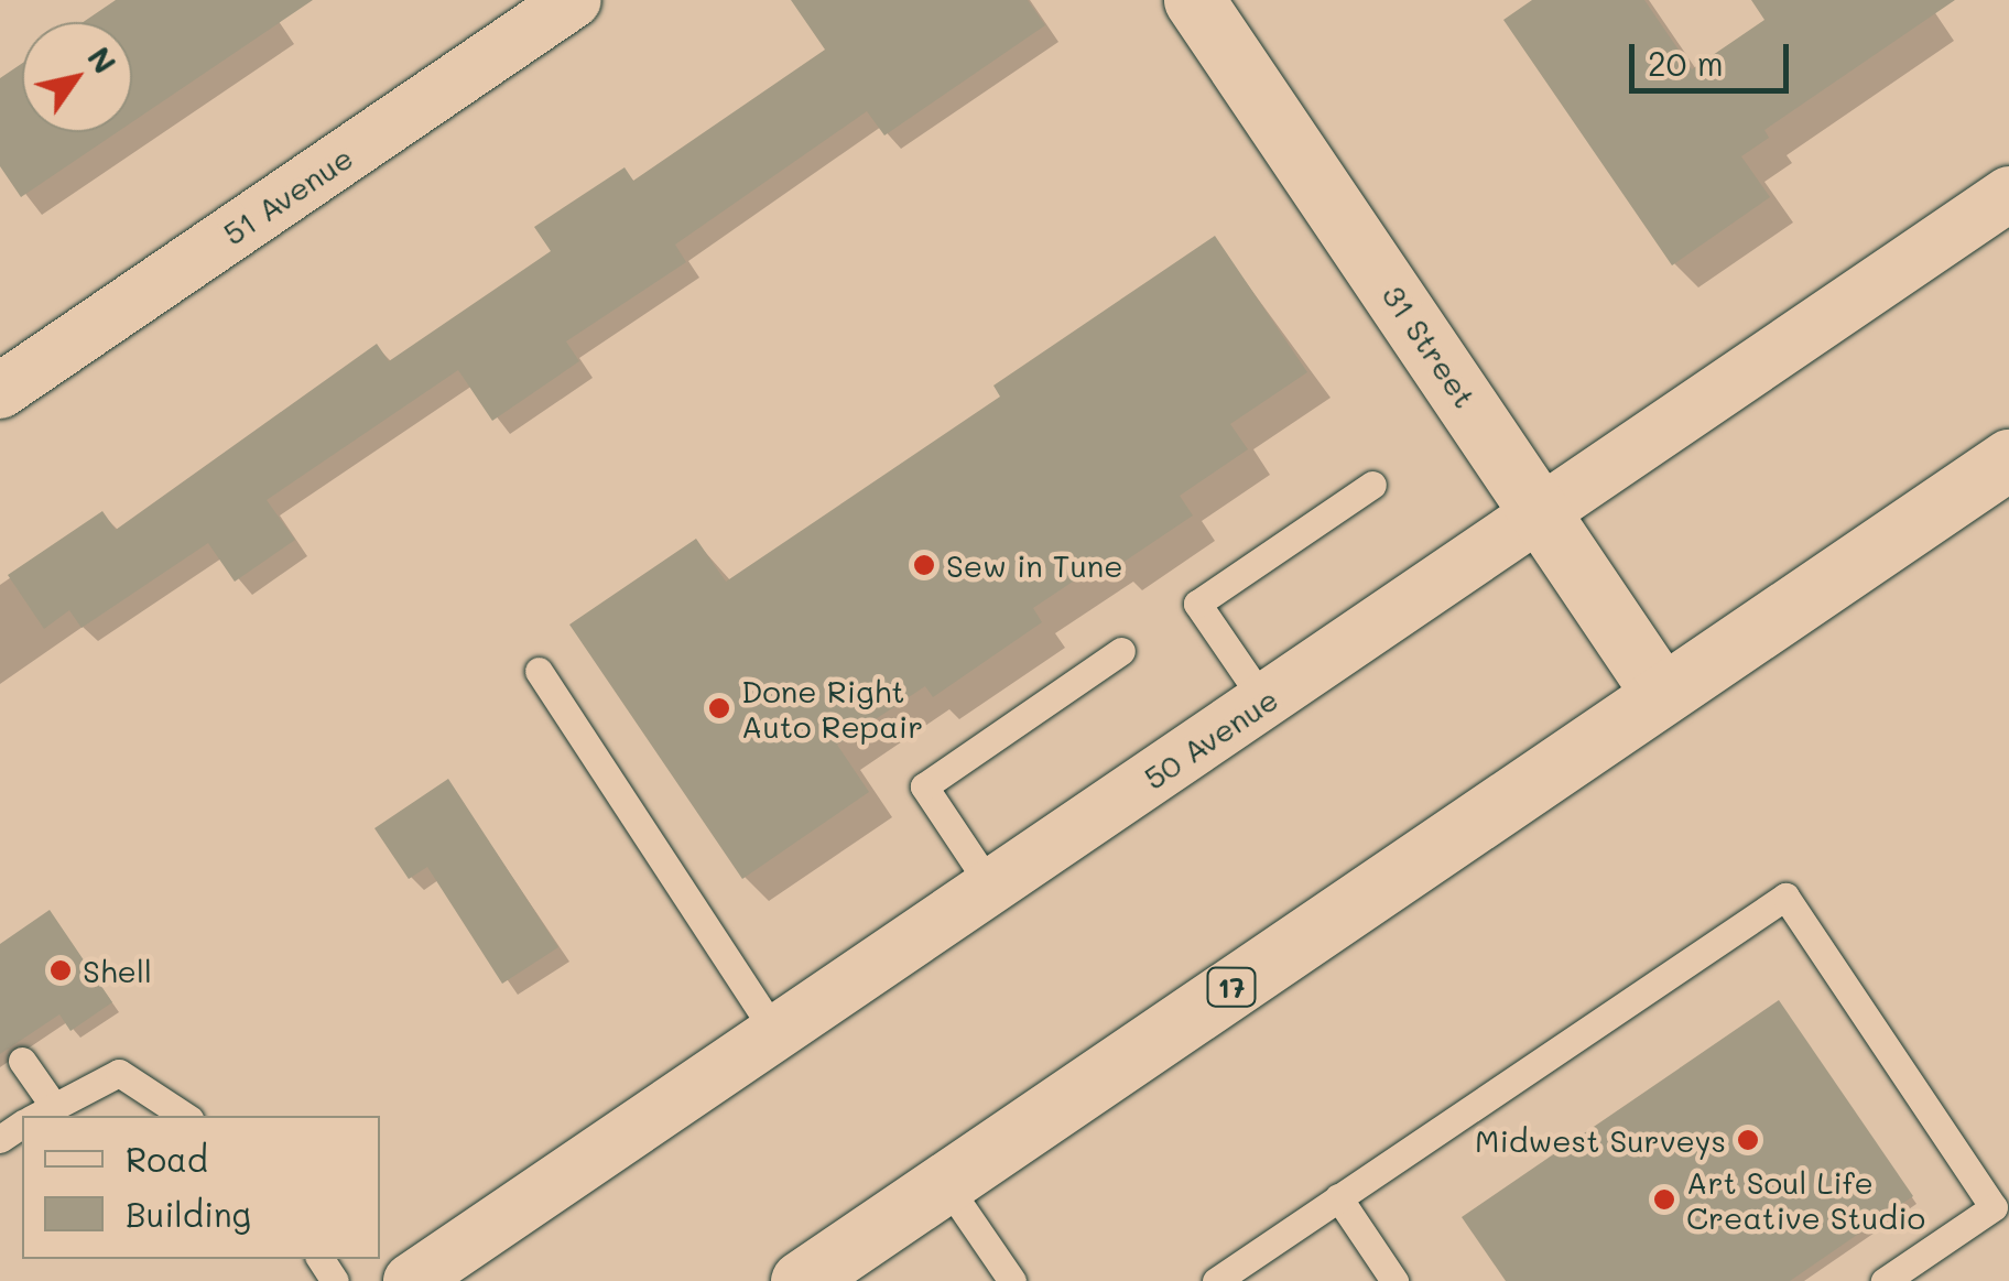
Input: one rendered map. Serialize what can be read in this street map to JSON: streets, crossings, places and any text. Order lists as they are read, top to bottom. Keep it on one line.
{"streets":{"main road":["31 Street","17"],"street":["51 Avenue","50 Avenue"]},"crossings":[["31 Street","50 Avenue"],["31 Street","17"]],"places":["Sew in Tune","Done Right Auto Repair","Shell","Midwest Surveys","Art Soul Life Creative Studio"],"legend":["Road","Building"],"scale_bar":"20 m","north":"top right"}
